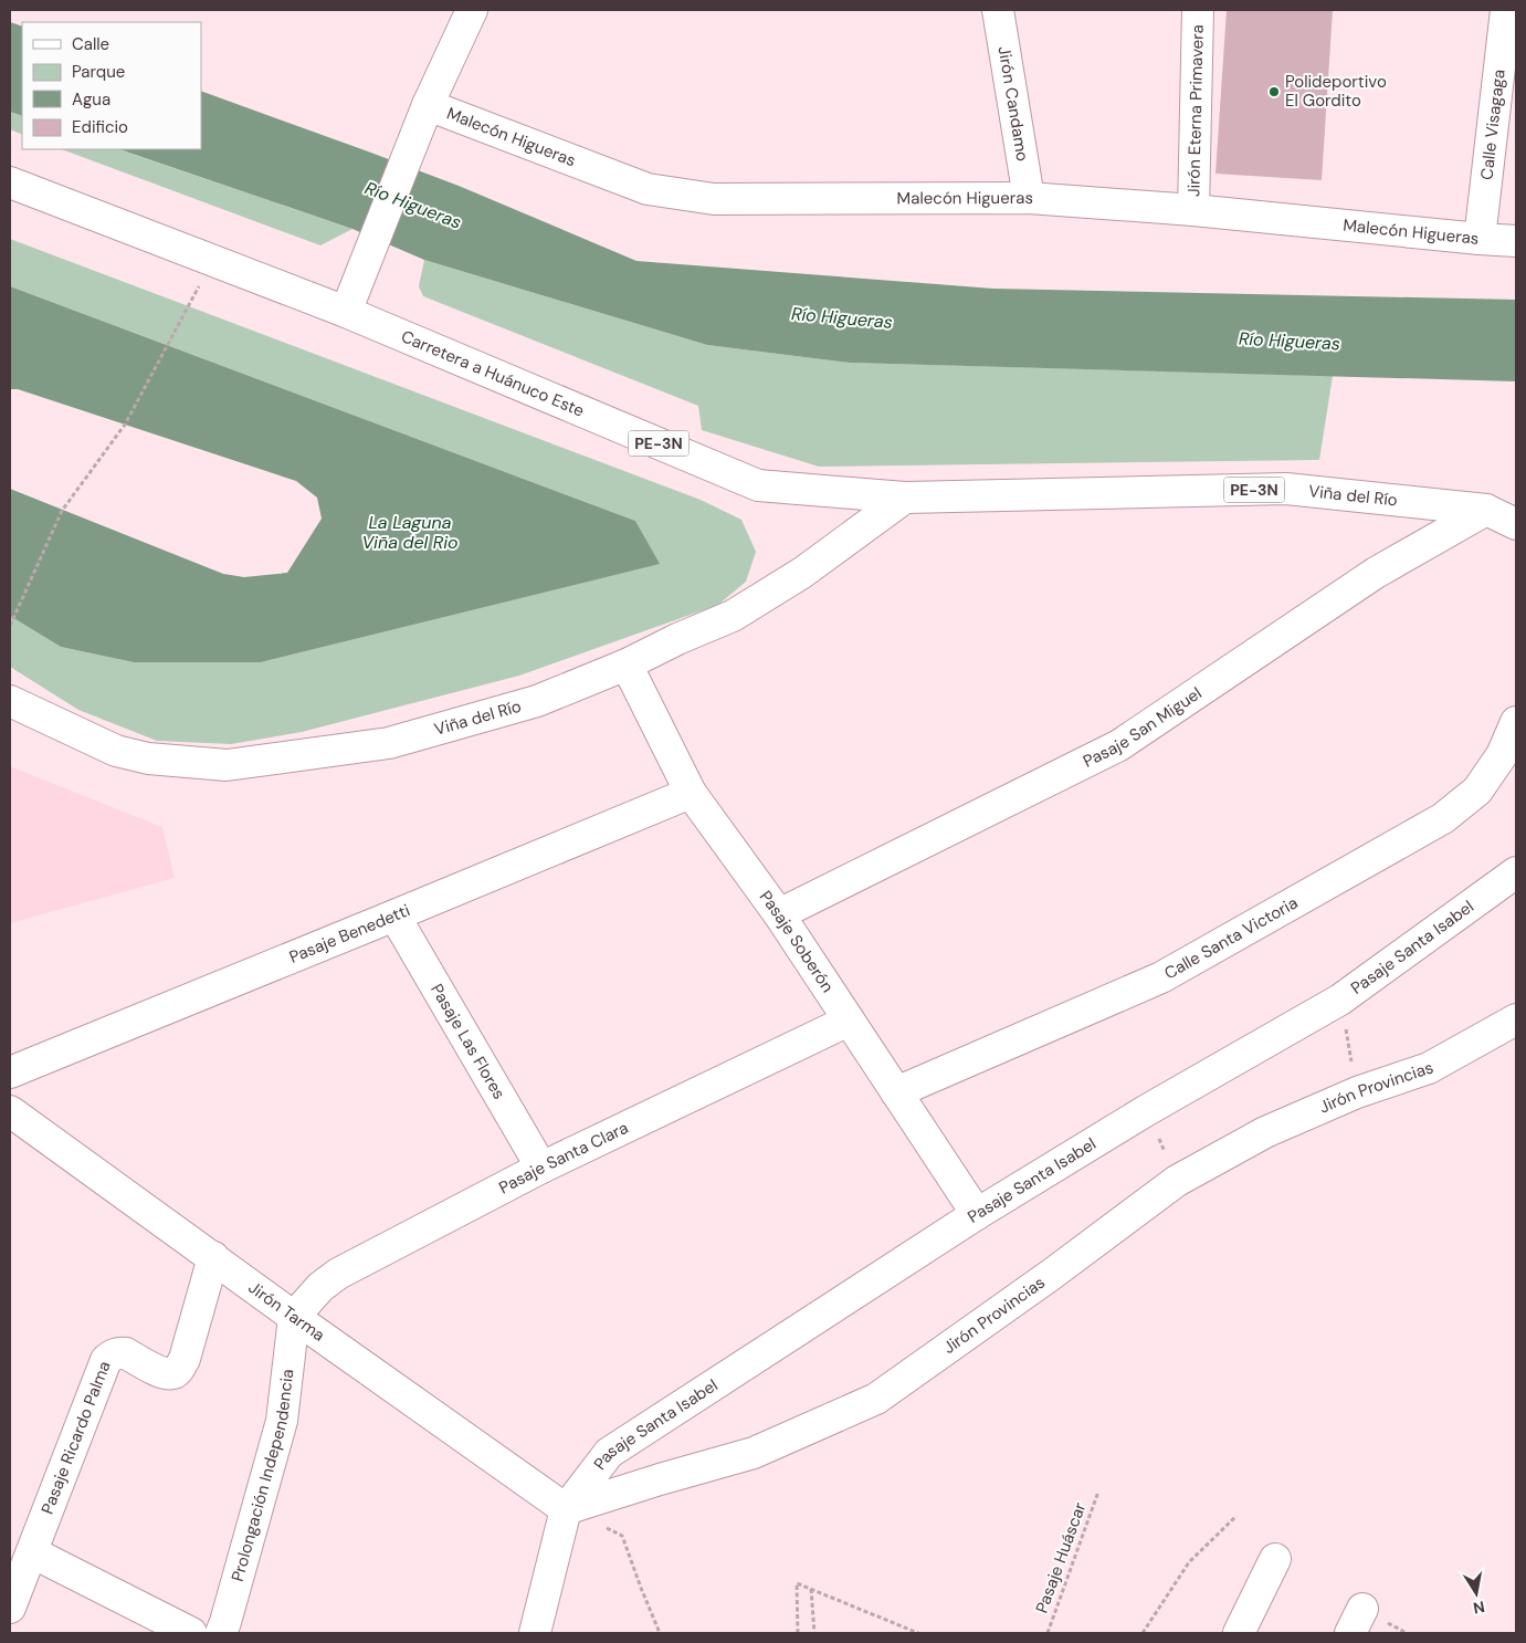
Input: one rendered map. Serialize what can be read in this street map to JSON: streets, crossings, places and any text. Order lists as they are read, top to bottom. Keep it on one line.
{"streets":{"main road":["Jirón Candamo","Jirón Eterna Primavera","Calle Visagaga","Malecón Higueras","Carretera a Huánuco Este","PE-3N","Viña del Río","Pasaje San Miguel","Pasaje Benedetti","Calle Santa Victoria","Pasaje Soberón","Pasaje Santa Isabel","Pasaje Las Flores","Jirón Provincias","Pasaje Santa Clara","Jirón Tarma","Pasaje Ricardo Palma","Prolongación Independencia"],"path":["Pasaje Huáscar"]},"crossings":[["Jirón Candamo","Malecón Higueras"],["Jirón Eterna Primavera","Malecón Higueras"],["Calle Visagaga","Malecón Higueras"],["Carretera a Huánuco Este","Viña del Río"],["Viña del Río","Pasaje San Miguel"],["Viña del Río","Pasaje Soberón"],["Pasaje San Miguel","Pasaje Soberón"],["Pasaje Benedetti","Pasaje Soberón"],["Pasaje Benedetti","Pasaje Las Flores"],["Calle Santa Victoria","Pasaje Soberón"],["Pasaje Soberón","Pasaje Santa Isabel"],["Pasaje Soberón","Pasaje Santa Clara"],["Pasaje Santa Isabel","Jirón Provincias"],["Pasaje Santa Isabel","Jirón Tarma"],["Pasaje Las Flores","Pasaje Santa Clara"],["Jirón Provincias","Jirón Tarma"],["Pasaje Santa Clara","Jirón Tarma"],["Pasaje Santa Clara","Prolongación Independencia"],["Jirón Tarma","Pasaje Ricardo Palma"],["Jirón Tarma","Prolongación Independencia"]],"water":["Río Higueras","La Laguna Viña del Rio"],"places":["Polideportivo El Gordito"],"legend":["Calle","Parque","Agua","Edificio"],"north":"bottom"}
